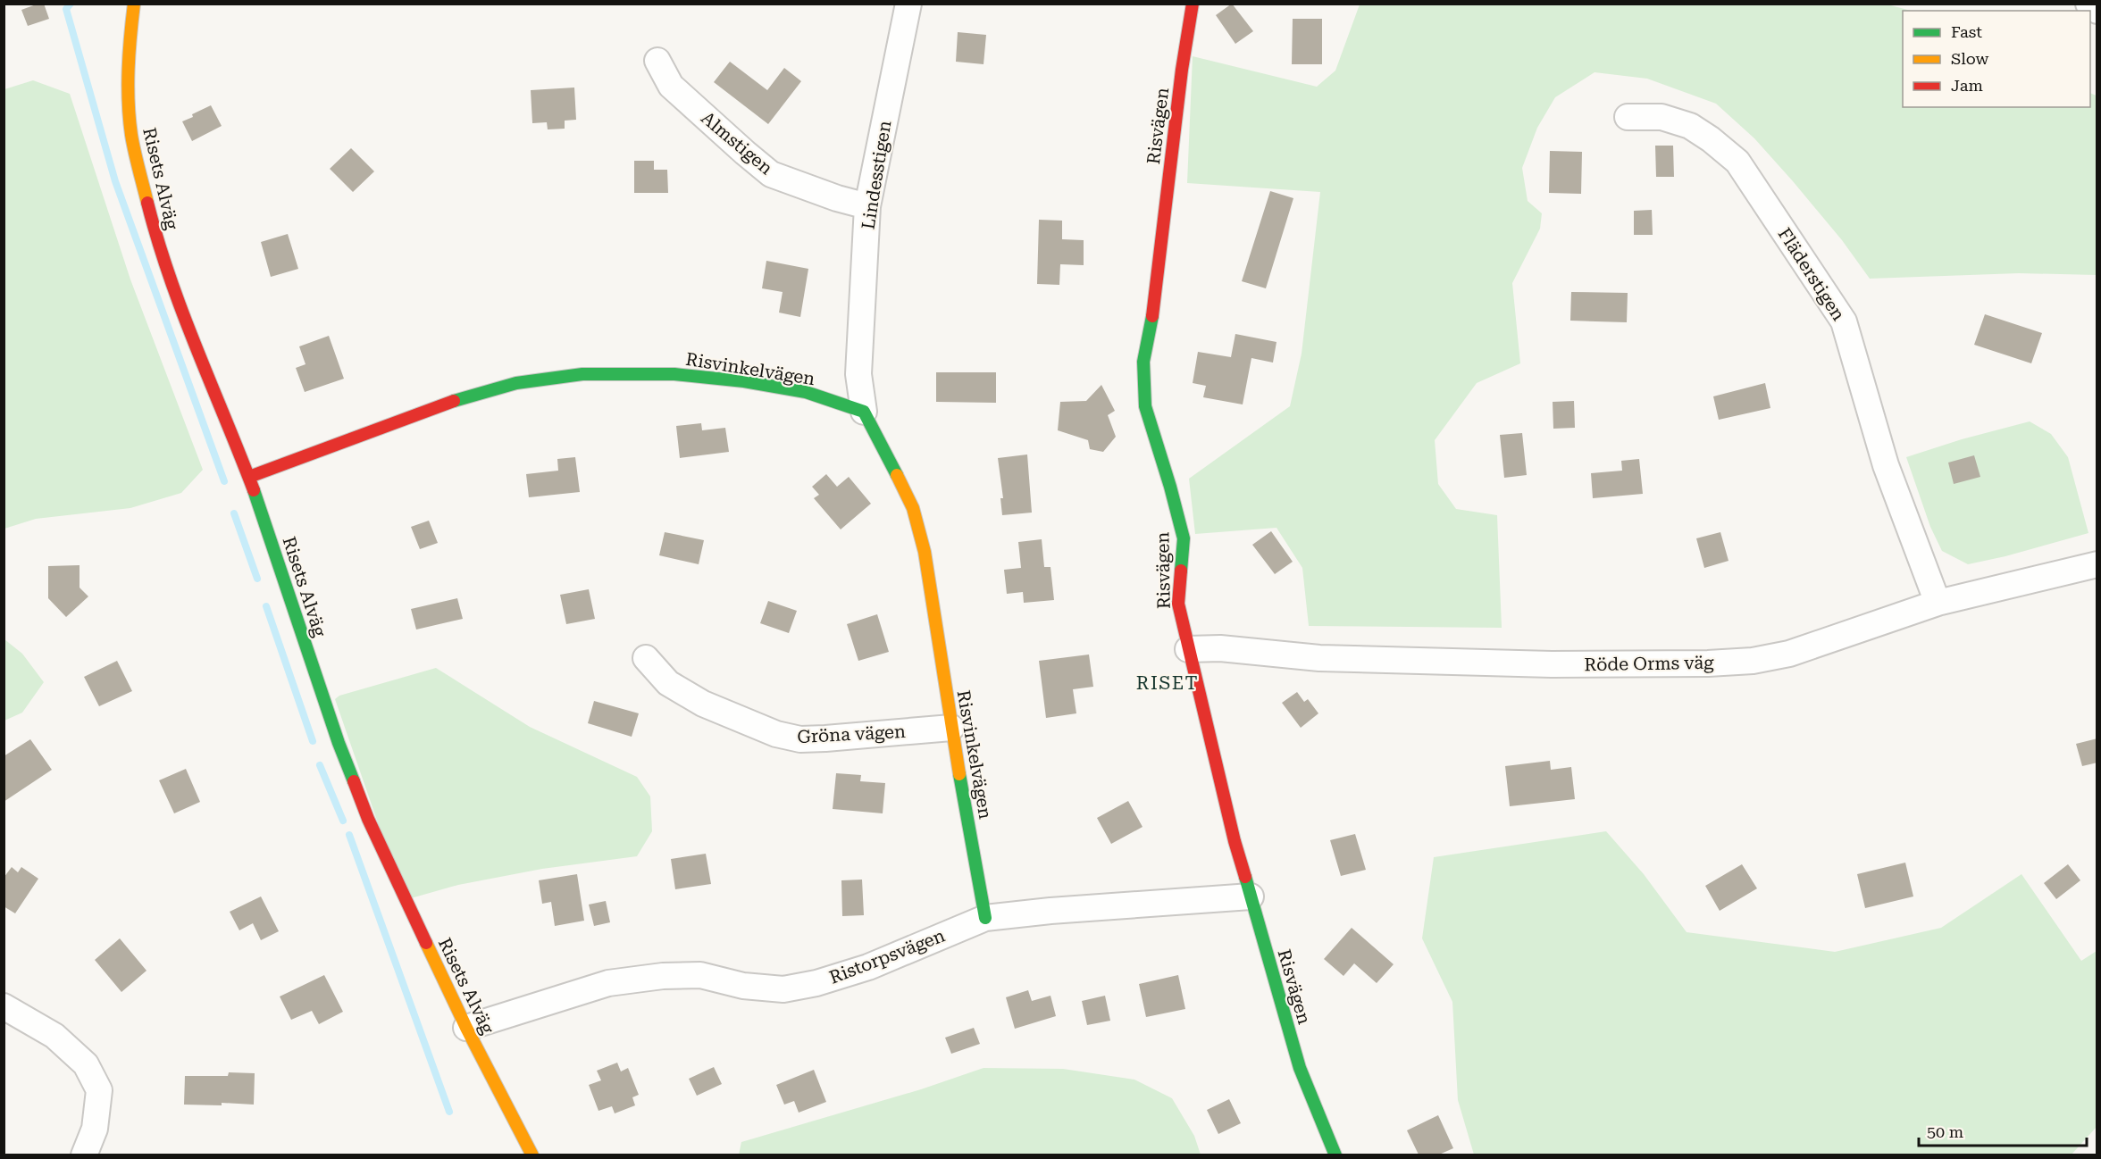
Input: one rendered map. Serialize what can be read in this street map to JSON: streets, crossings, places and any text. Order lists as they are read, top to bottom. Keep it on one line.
{"streets":{"street":["Risvägen","Almstigen","Lindesstigen","Risets Alväg","Fläderstigen","Risvinkelvägen","Röde Orms väg","Gröna vägen","Ristorpsvägen"]},"crossings":[["Risvägen","Röde Orms väg"],["Risvägen","Ristorpsvägen"],["Almstigen","Lindesstigen"],["Lindesstigen","Risvinkelvägen"],["Risets Alväg","Risvinkelvägen"],["Risets Alväg","Ristorpsvägen"],["Fläderstigen","Röde Orms väg"],["Risvinkelvägen","Gröna vägen"],["Risvinkelvägen","Ristorpsvägen"]],"districts":["RISET"],"legend":["Fast","Slow","Jam"],"scale_bar":"50 m"}
